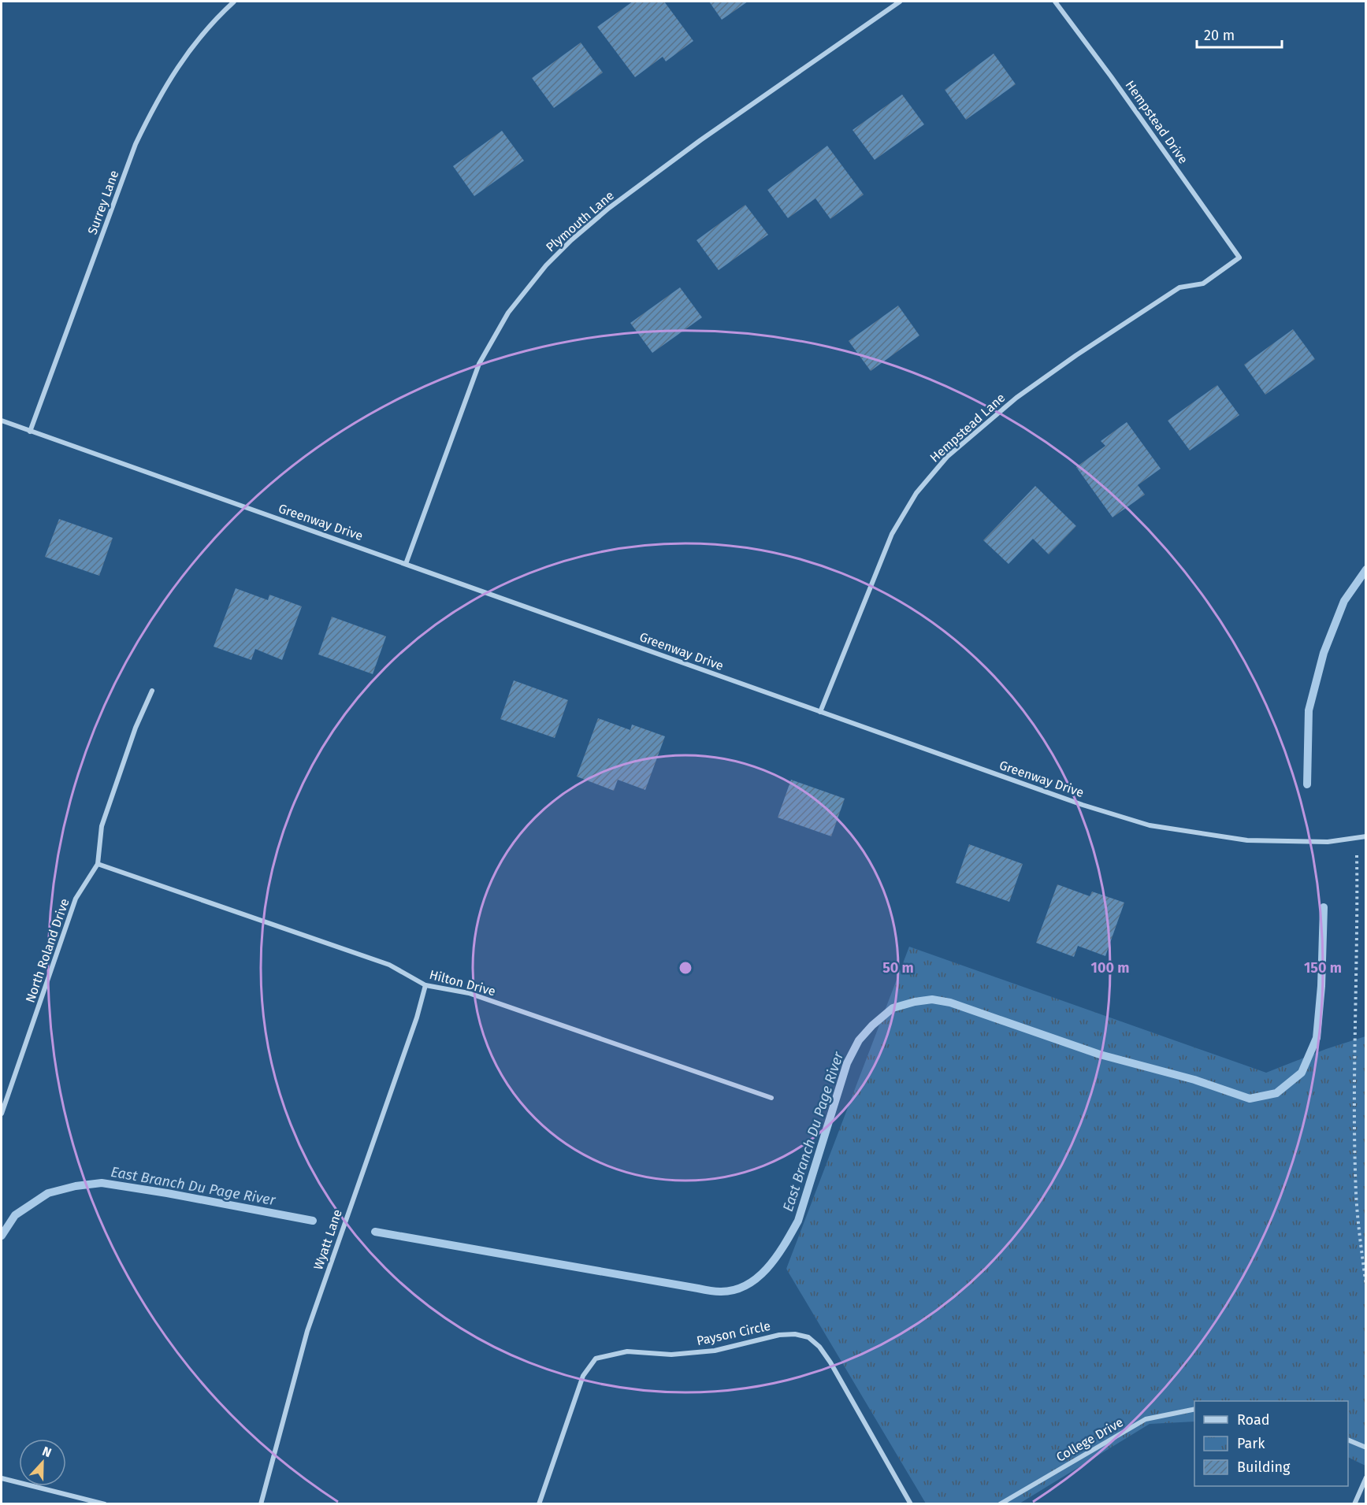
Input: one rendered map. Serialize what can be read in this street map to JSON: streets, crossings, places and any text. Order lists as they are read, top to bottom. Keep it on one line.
{"streets":{"street":["Hempstead Drive","Surrey Lane","Plymouth Lane","Hempstead Lane","Greenway Drive","North Roland Drive","Hilton Drive","Wyatt Lane","Payson Circle","College Drive"]},"crossings":[["Hempstead Drive","Hempstead Lane"],["Surrey Lane","Greenway Drive"],["Plymouth Lane","Greenway Drive"],["Hempstead Lane","Greenway Drive"],["North Roland Drive","Hilton Drive"],["Hilton Drive","Wyatt Lane"]],"water":["East Branch Du Page River"],"legend":["Road","Park","Building"],"scale_bar":"20 m","north":"top","rings":["50 m","100 m","150 m"]}
